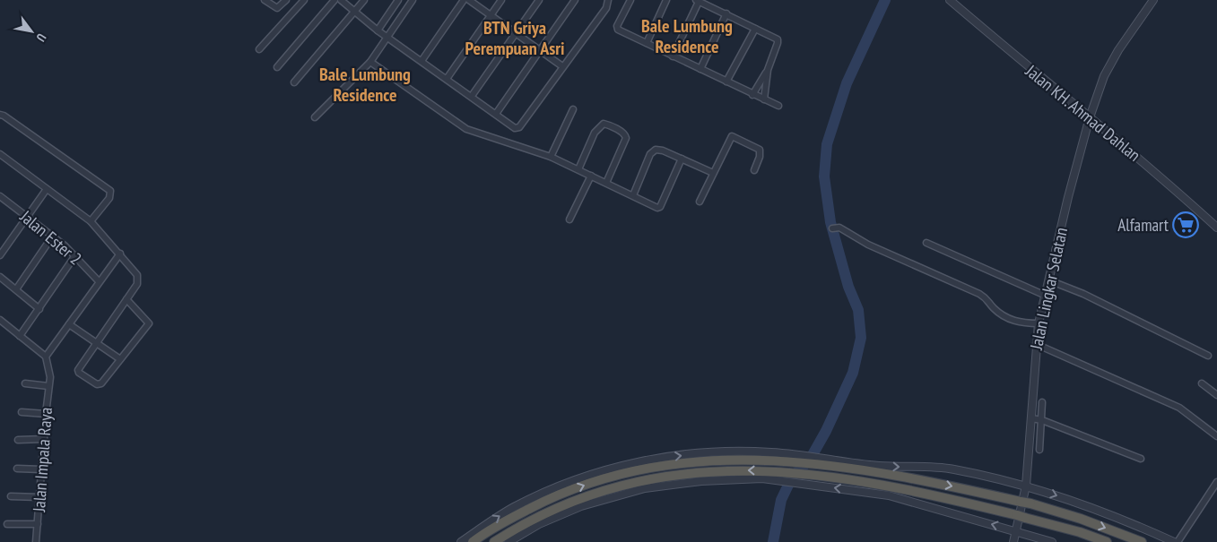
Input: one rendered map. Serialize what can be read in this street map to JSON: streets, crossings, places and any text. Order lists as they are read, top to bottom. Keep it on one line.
{"streets":{"street":["Jalan KH. Ahmad Dahlan","Jalan Ester 2","Jalan Lingkar Selatan","Jalan Impala Raya"]},"crossings":[["Jalan KH. Ahmad Dahlan","Jalan Lingkar Selatan"]],"districts":["Bale Lumbung Residence","BTN Griya Perempuan Asri","Bale Lumbung Residence"],"places":{"supermarket":["Alfamart"]},"north":"bottom right"}
